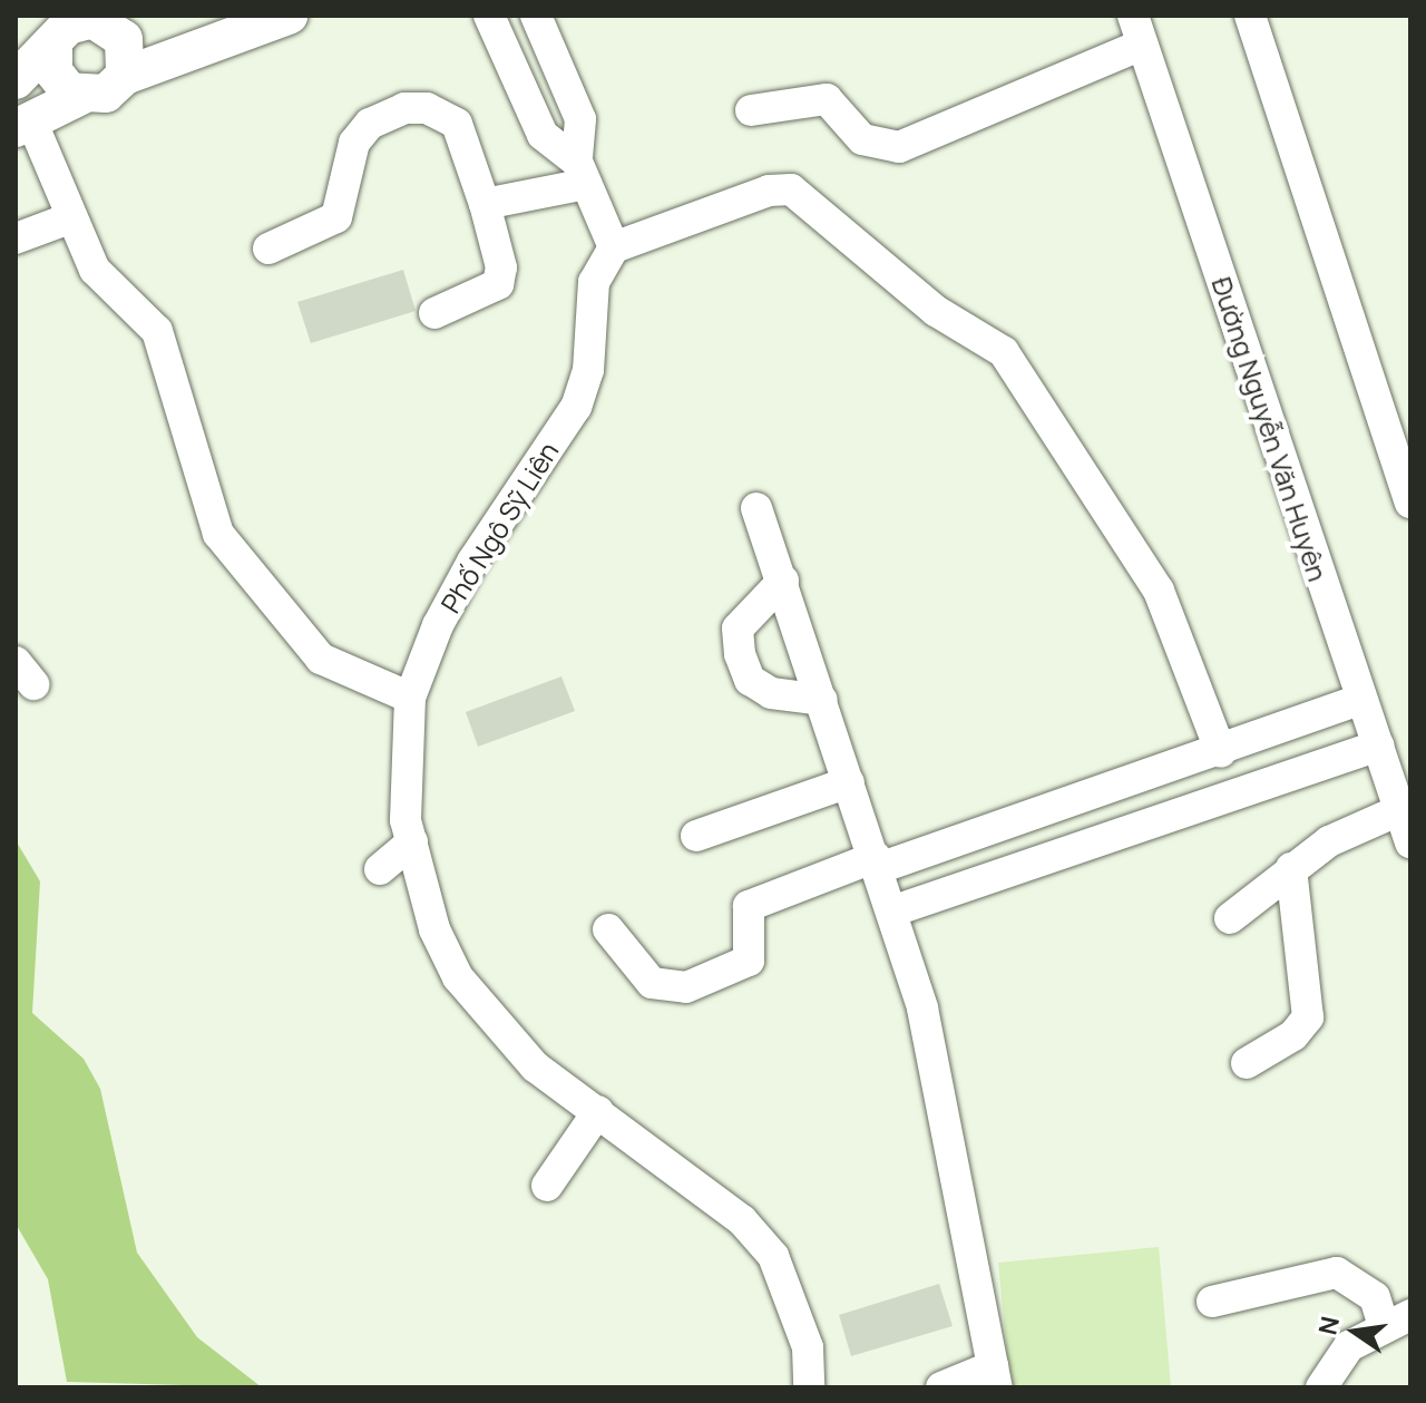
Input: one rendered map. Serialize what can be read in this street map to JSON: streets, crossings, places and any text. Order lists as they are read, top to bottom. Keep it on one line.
{"streets":{"street":["Đường Nguyễn Văn Huyên","Phố Ngô Sỹ Liên"]},"north":"left"}
